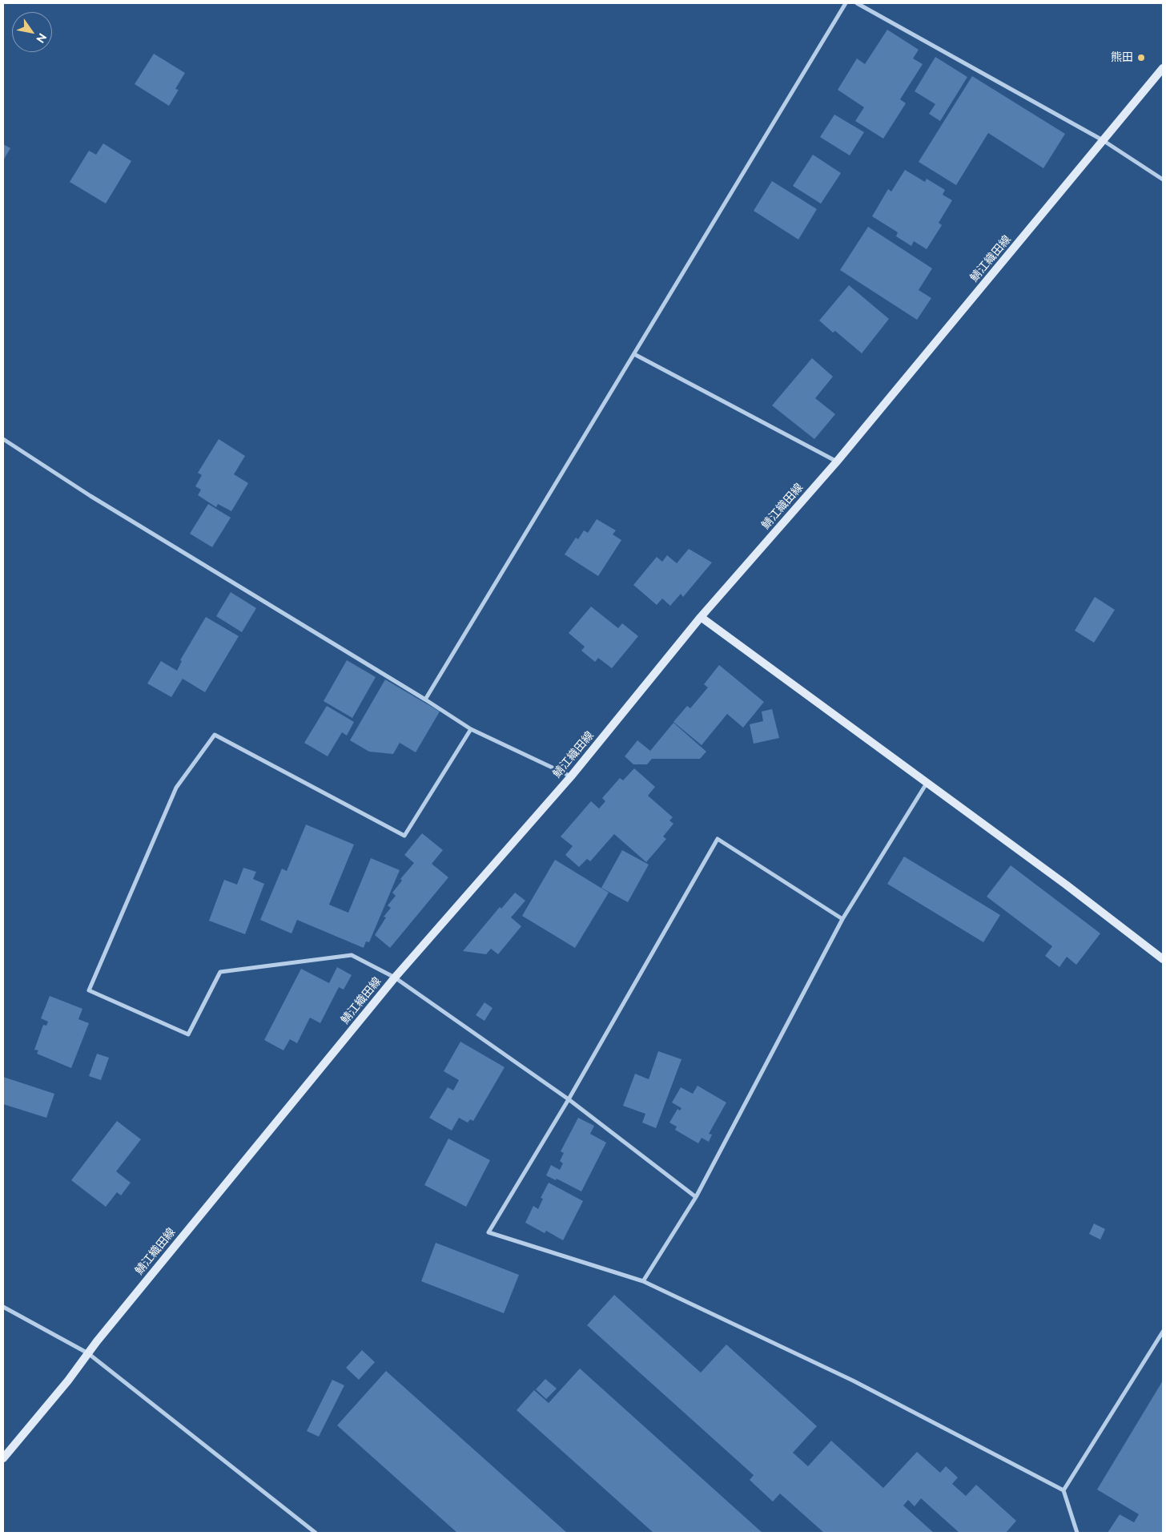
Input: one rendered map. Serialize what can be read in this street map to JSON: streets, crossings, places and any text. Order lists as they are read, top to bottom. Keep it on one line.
{"streets":{"main road":["鯖江織田線"]},"places":["熊田"],"north":"bottom right"}
